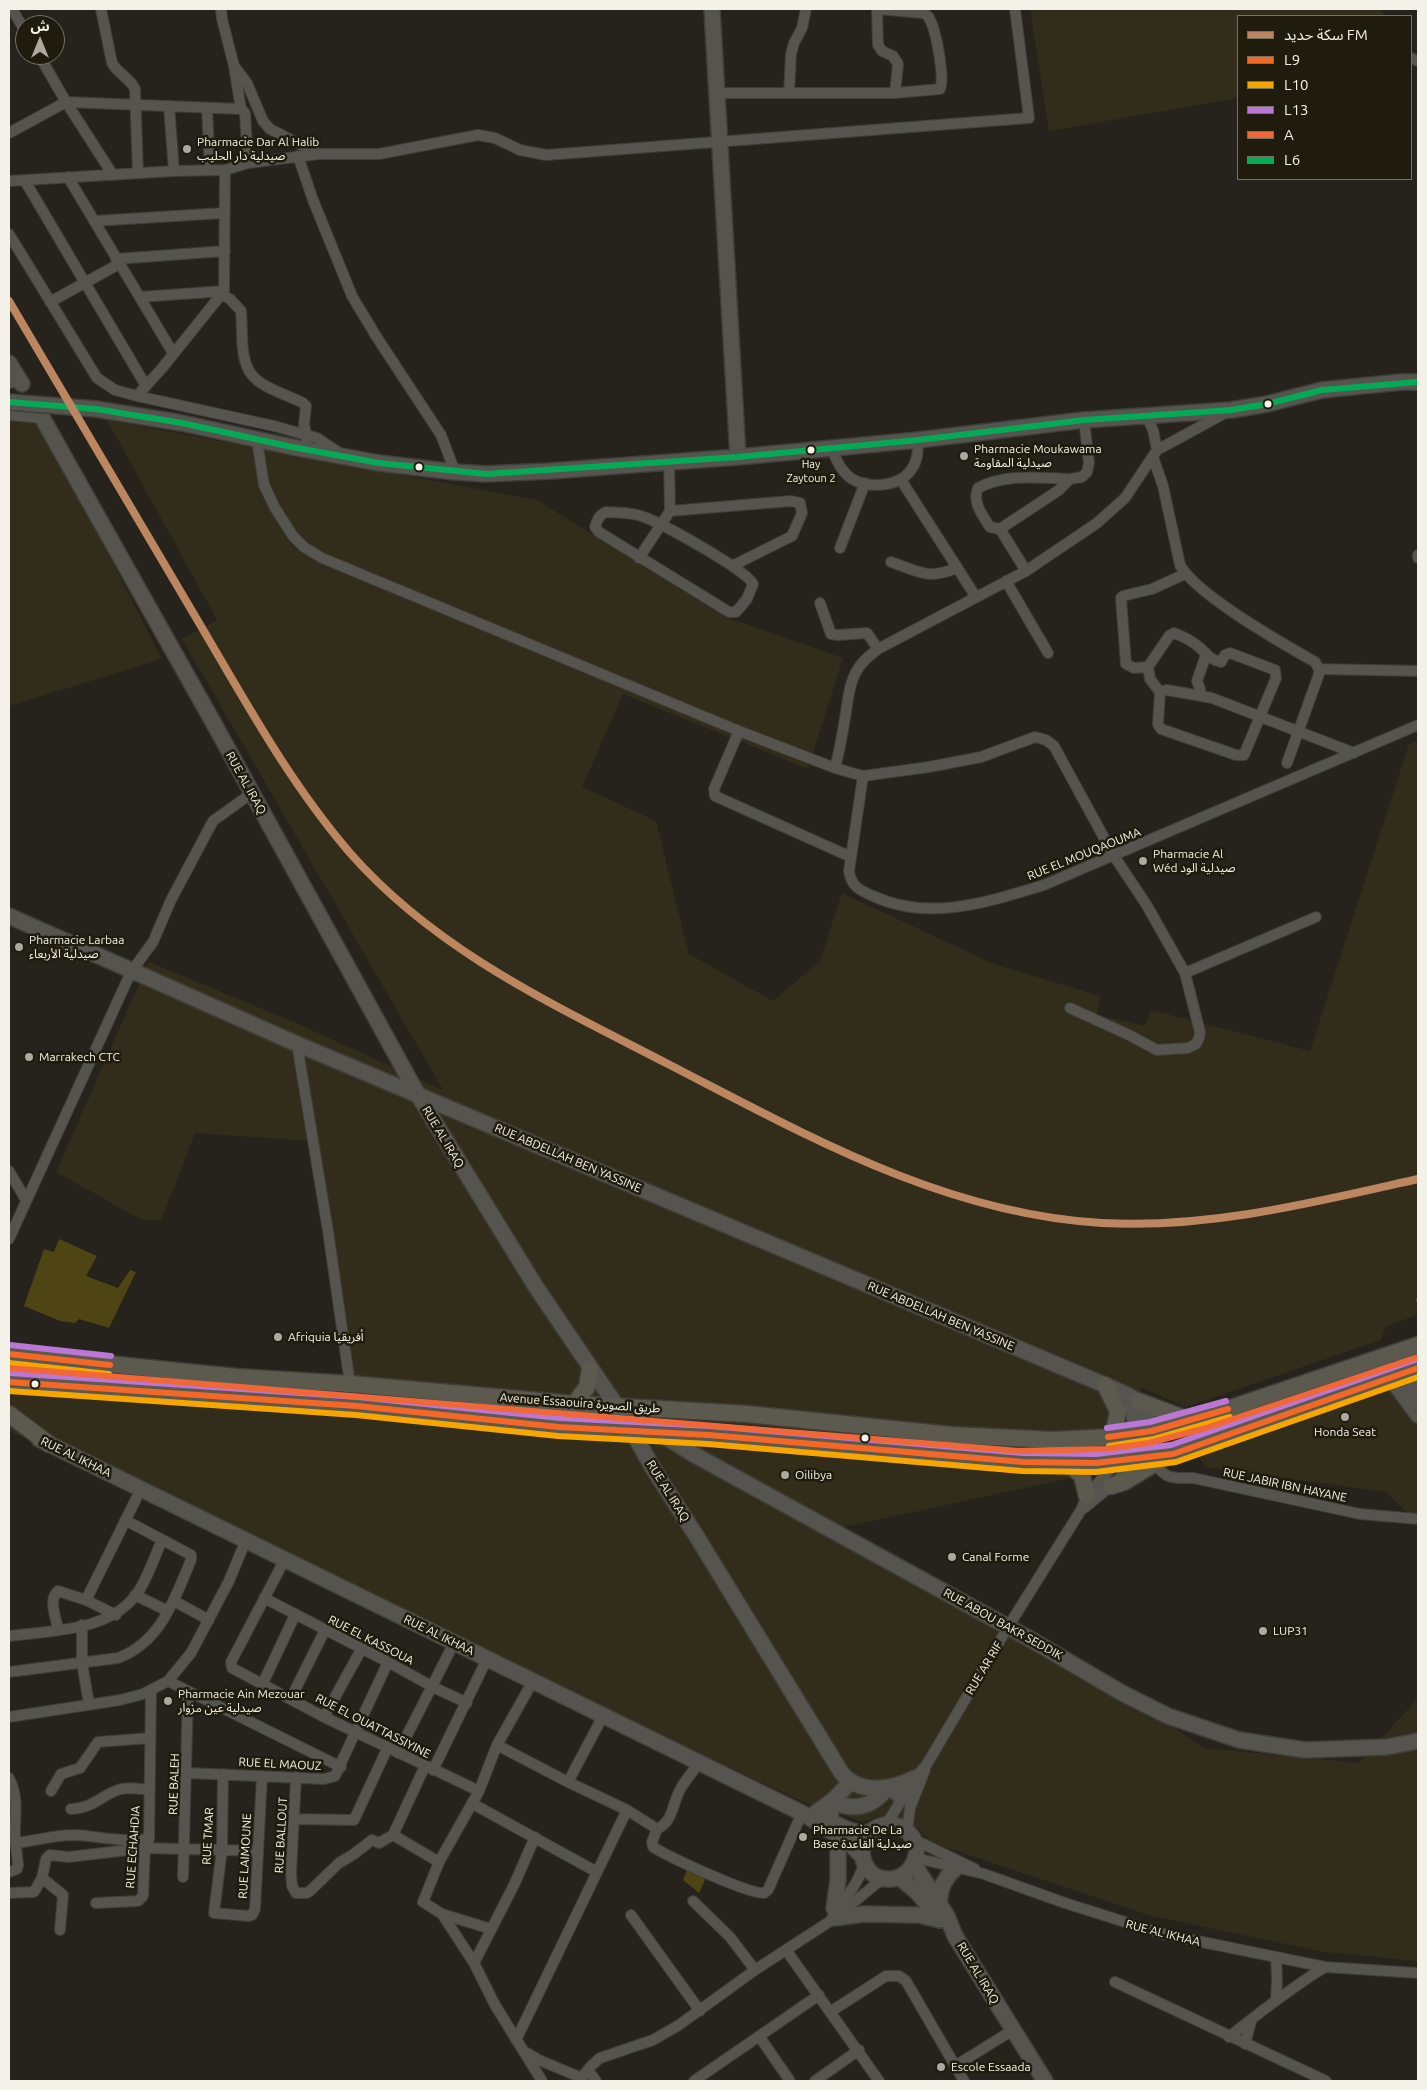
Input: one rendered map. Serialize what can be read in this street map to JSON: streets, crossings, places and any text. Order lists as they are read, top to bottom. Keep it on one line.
{"streets":{"main road":["Avenue Essaouira طريق الصويرة"],"street":["RUE AL IRAQ","RUE EL MOUQAOUMA","RUE ABDELLAH BEN YASSINE","RUE AL IKHAA","RUE JABIR IBN HAYANE","RUE ABOU BAKR SEDDIK","RUE EL KASSOUA","RUE AR RIF","RUE EL OUATTASSIYINE","RUE EL MAOUZ","RUE BALEH","RUE BALLOUT","RUE TMAR","RUE ECHAHDIA","RUE LAIMOUNE"]},"crossings":[["RUE AL IRAQ","RUE ABDELLAH BEN YASSINE"],["RUE AL IRAQ","Avenue Essaouira طريق الصويرة"],["RUE AL IRAQ","RUE ABOU BAKR SEDDIK"],["Avenue Essaouira طريق الصويرة","RUE JABIR IBN HAYANE"],["Avenue Essaouira طريق الصويرة","RUE ABOU BAKR SEDDIK"],["Avenue Essaouira طريق الصويرة","RUE AR RIF"],["RUE AL IKHAA","RUE AR RIF"],["RUE AL IKHAA","RUE EL OUATTASSIYINE"],["RUE ABOU BAKR SEDDIK","RUE AR RIF"],["RUE EL KASSOUA","RUE EL OUATTASSIYINE"],["RUE EL MAOUZ","RUE BALEH"],["RUE EL MAOUZ","RUE BALLOUT"],["RUE EL MAOUZ","RUE TMAR"],["RUE EL MAOUZ","RUE LAIMOUNE"],["RUE TMAR","RUE LAIMOUNE"]],"places":["Pharmacie Dar Al Halib صيدلية دار الحليب","Hay Zaytoun 2","Pharmacie Moukawama صيدلية المقاومة","Pharmacie Al Wéd صيدلية الود","Pharmacie Larbaa صيدلية الأربعاء","Marrakech CTC","Afriquia أفريقيا","Honda Seat","Oilibya","Canal Forme","LUP31","Pharmacie Ain Mezouar صيدلية عين مزوار","Pharmacie De La Base صيدلية القاعدة","Escole Essaada"],"lines":["rail line FM","transit line L6","transit line L13","transit line L9","transit line A","transit line L10"],"legend":["سكة حديد FM","L9","L10","L13","A","L6"],"north":"top"}
